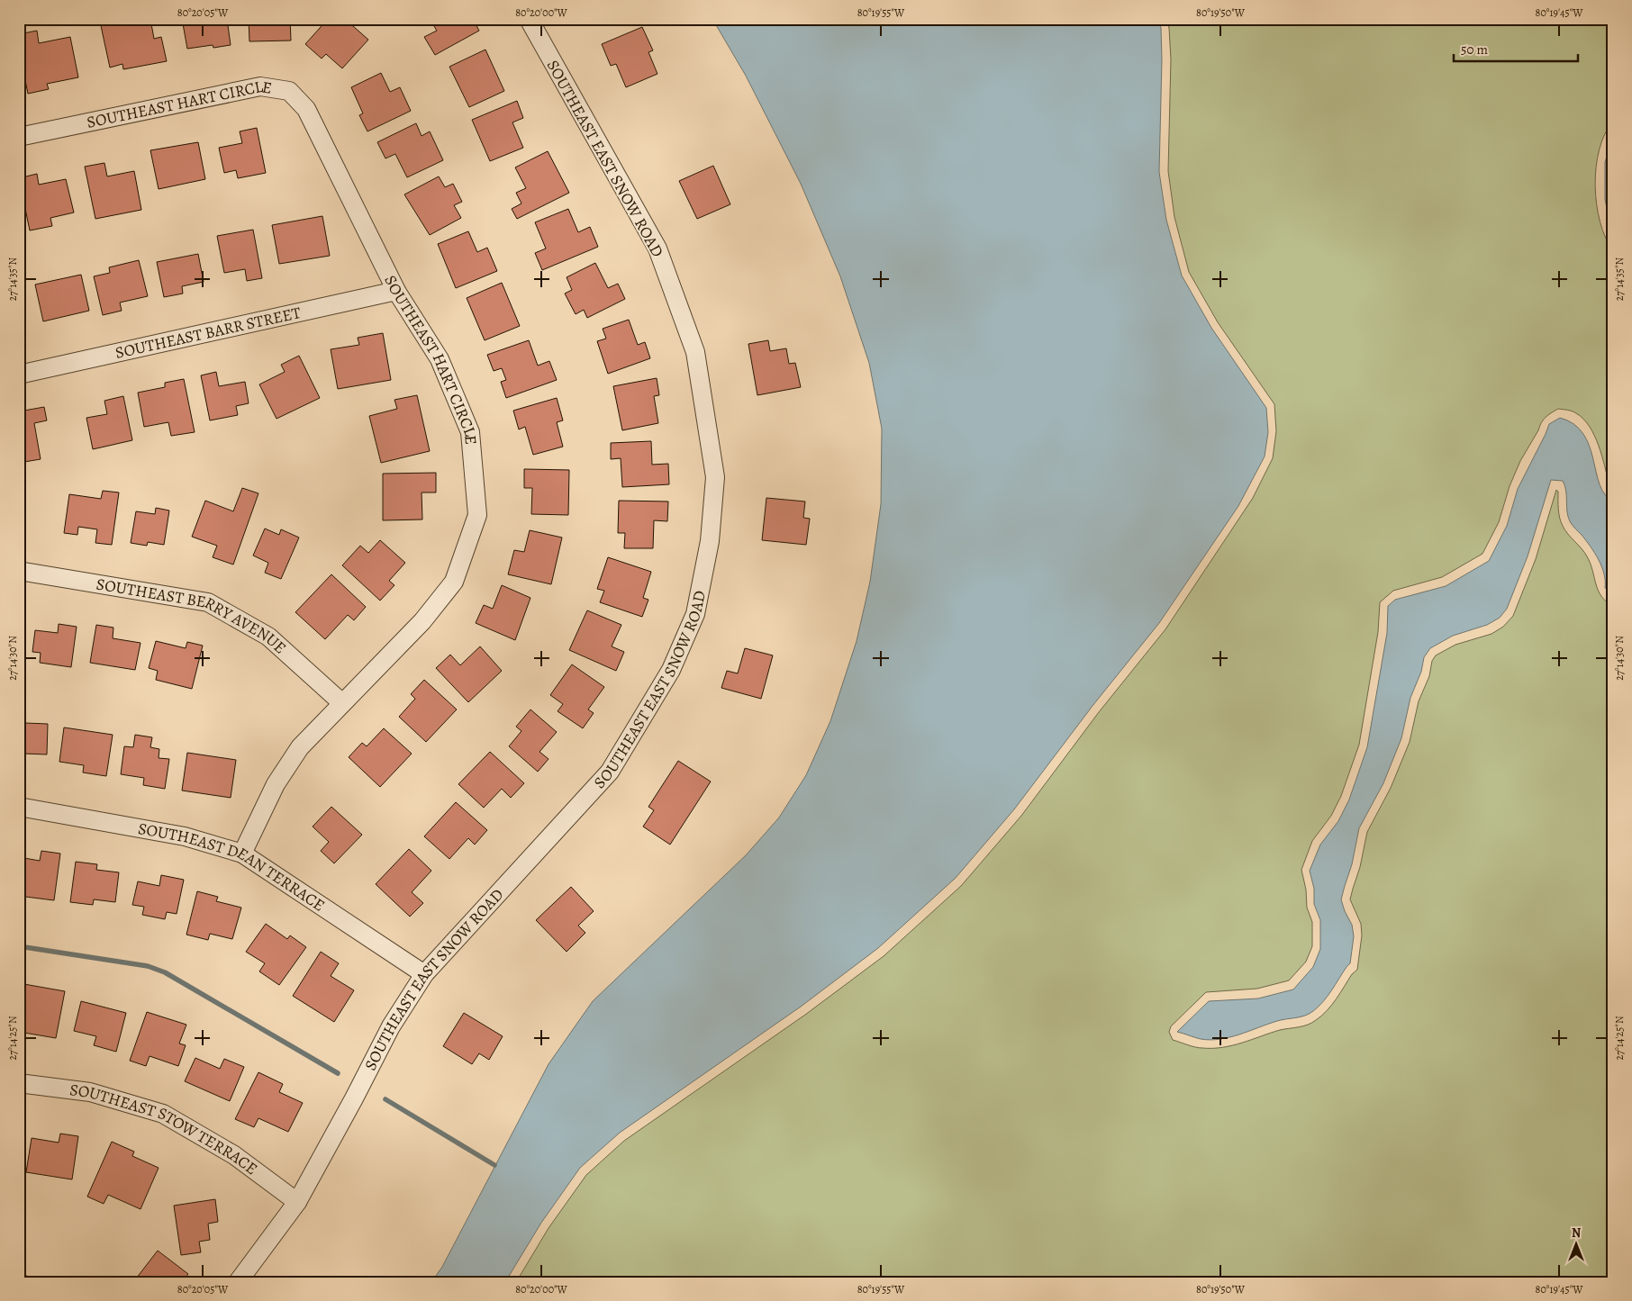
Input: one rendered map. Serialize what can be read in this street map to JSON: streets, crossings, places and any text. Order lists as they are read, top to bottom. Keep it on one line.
{"streets":{"street":["SOUTHEAST HART CIRCLE","SOUTHEAST EAST SNOW ROAD","SOUTHEAST BARR STREET","SOUTHEAST BERRY AVENUE","SOUTHEAST DEAN TERRACE","SOUTHEAST STOW TERRACE"]},"crossings":[["SOUTHEAST HART CIRCLE","SOUTHEAST BARR STREET"],["SOUTHEAST HART CIRCLE","SOUTHEAST BERRY AVENUE"],["SOUTHEAST HART CIRCLE","SOUTHEAST DEAN TERRACE"],["SOUTHEAST EAST SNOW ROAD","SOUTHEAST DEAN TERRACE"],["SOUTHEAST EAST SNOW ROAD","SOUTHEAST STOW TERRACE"]],"scale_bar":"50 m","north":"top","coordinates":["80°20'05\"W","80°20'00\"W","80°19'55\"W","80°19'50\"W","80°19'45\"W","27°14'35\"N","27°14'30\"N","27°14'25\"N"]}
